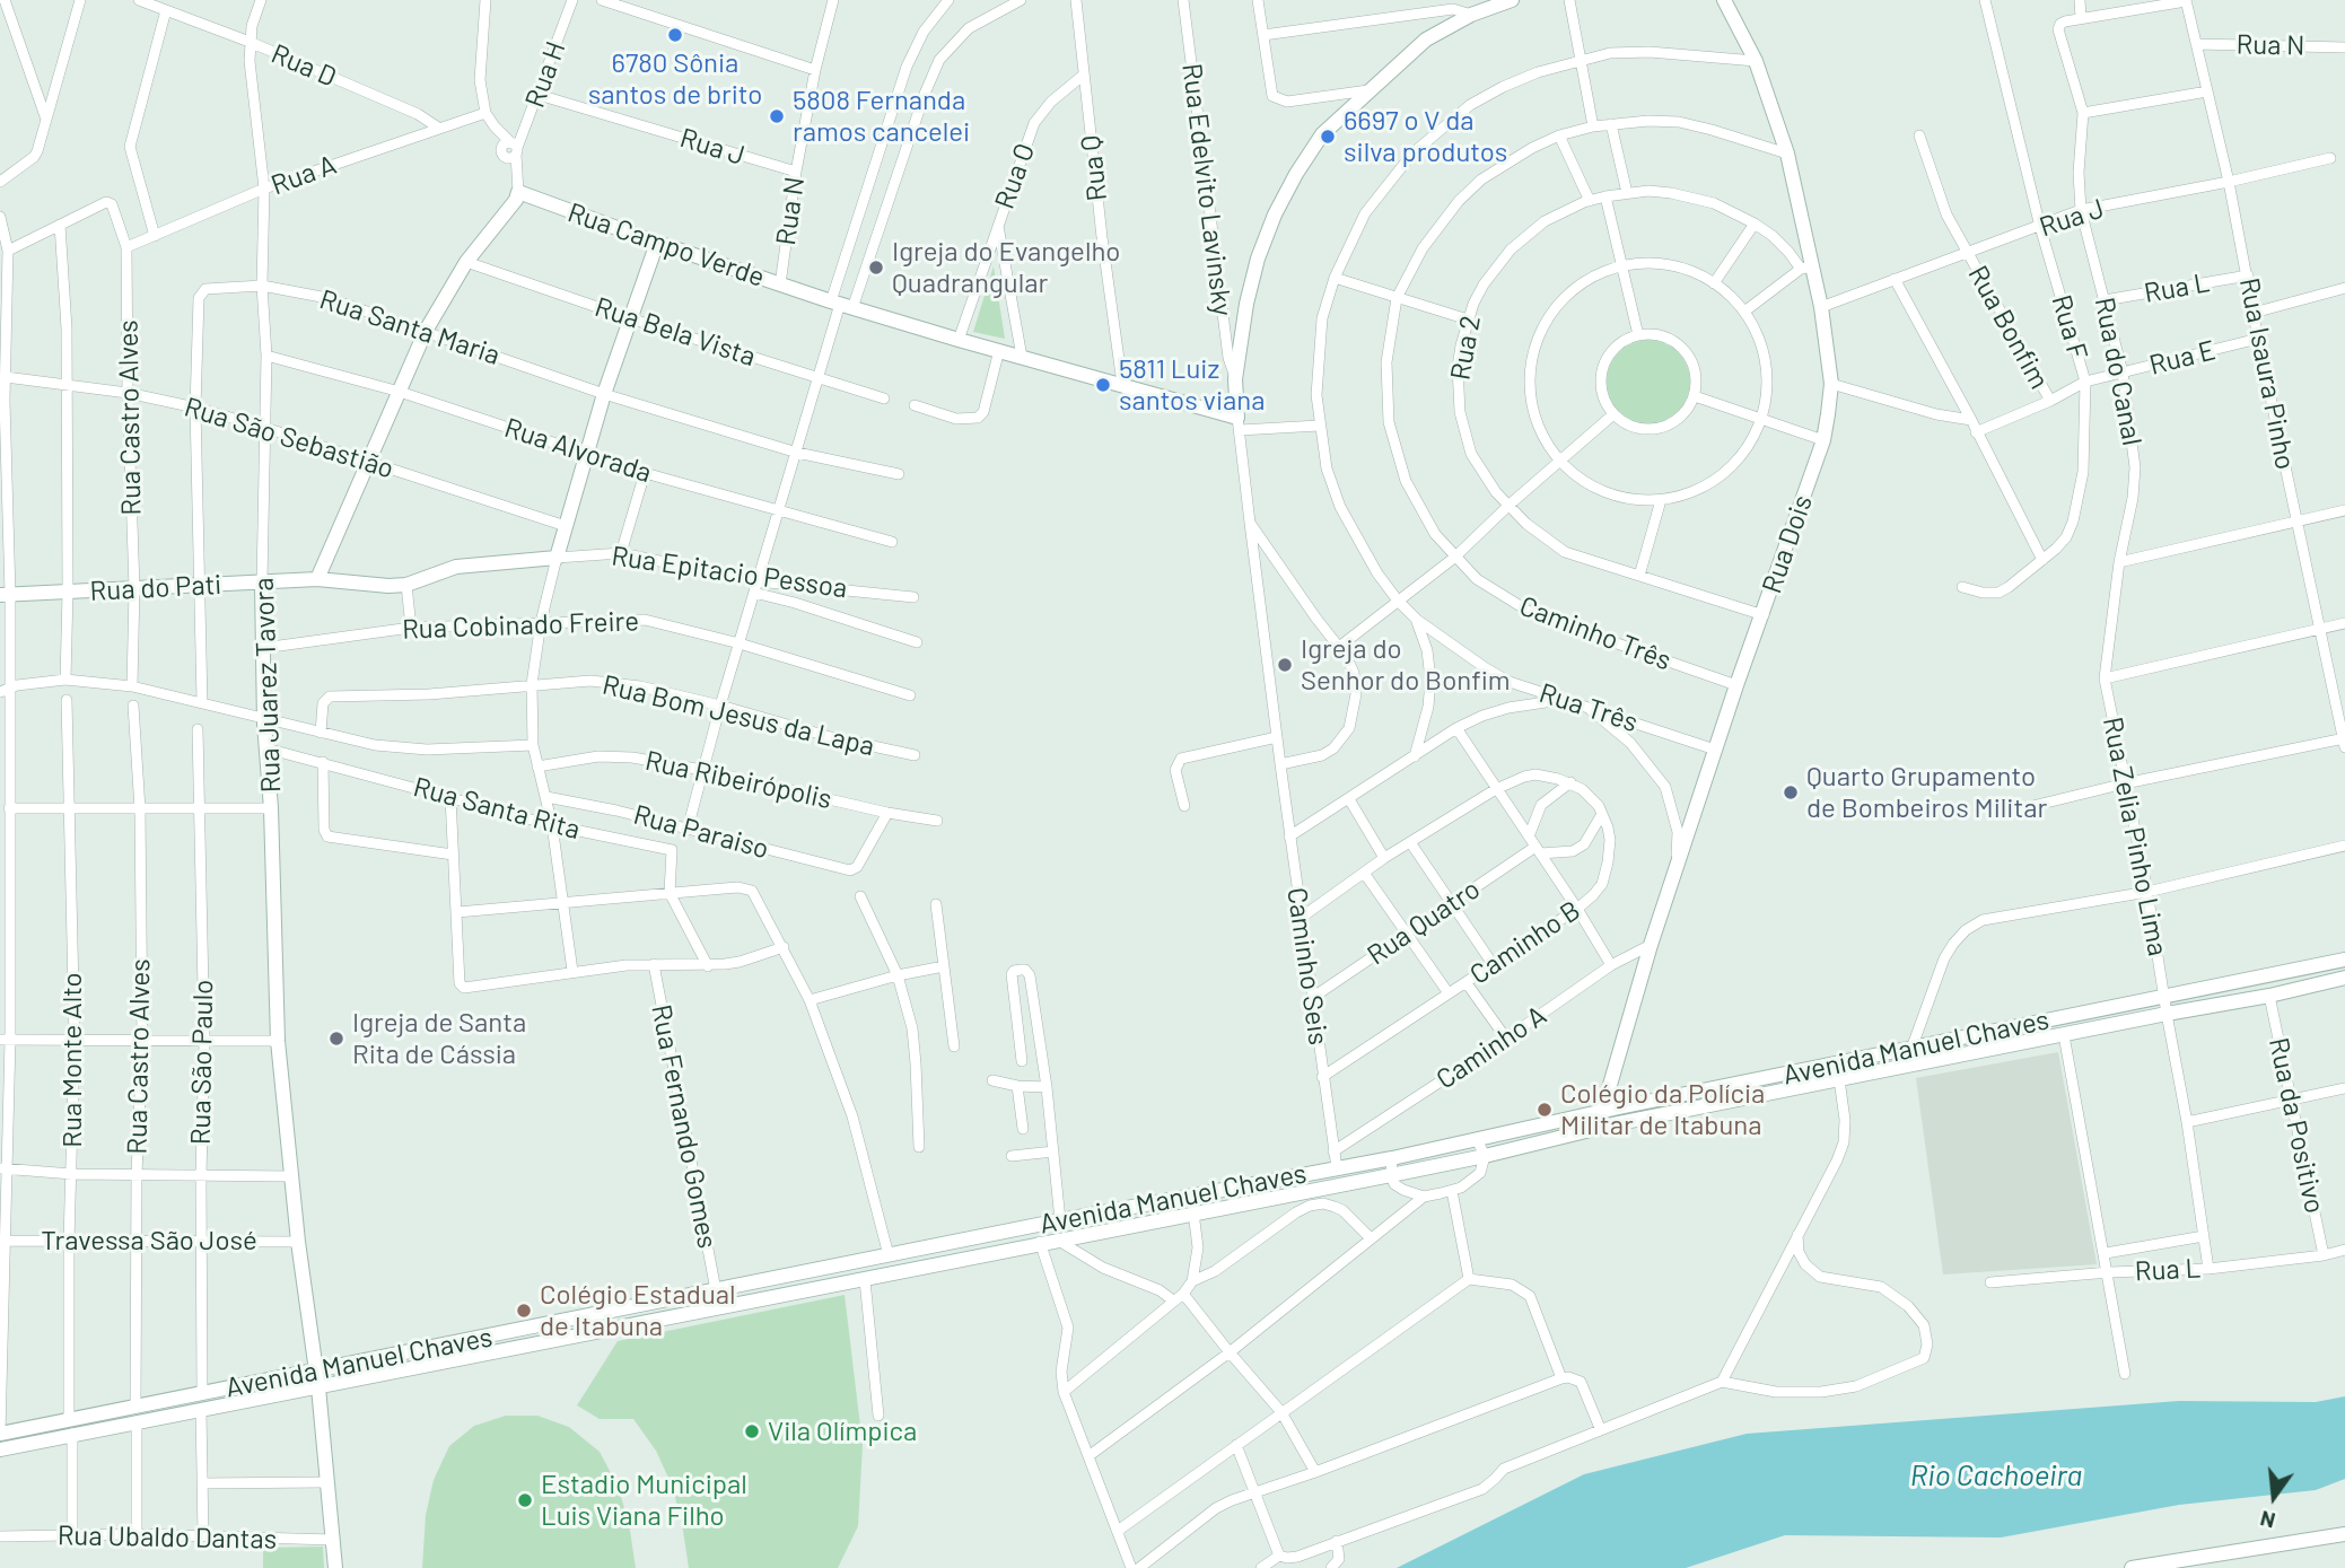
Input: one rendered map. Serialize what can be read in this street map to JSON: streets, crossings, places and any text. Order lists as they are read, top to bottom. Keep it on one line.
{"streets":{"street":["Rua N","Rua D","Rua H","Rua J","Rua Q","Rua A","Rua O","Rua Edelvito Lavinsky","Rua Campo Verde","Rua L","Rua Santa Maria","Rua Bonfim","Rua F","Rua Bela Vista","Rua 2","Rua E","Rua do Canal","Rua Isaura Pinho","Rua Castro Alves","Rua São Sebastião","Rua Alvorada","Rua Dois","Rua Epitacio Pessoa","Rua do Pati","Rua Cobinado Freire","Caminho Três","Rua Juarez Tavora","Rua Três","Rua Bom Jesus da Lapa","Rua Ribeirópolis","Rua Santa Rita","Rua Paraiso","Rua Zelia Pinho Lima","Rua Quatro","Caminho B","Caminho Seis","Caminho A","Avenida Manuel Chaves","Rua Monte Alto","Rua São Paulo","Rua da Positivo","Rua Fernando Gomes","Travessa São José","Rua Ubaldo Dantas"]},"crossings":[["Rua N","Rua J"],["Rua N","Rua Campo Verde"],["Rua N","Rua Isaura Pinho"],["Rua D","Rua A"],["Rua D","Rua Juarez Tavora"],["Rua H","Rua J"],["Rua H","Rua Campo Verde"],["Rua J","Rua Bonfim"],["Rua J","Rua F"],["Rua J","Rua do Canal"],["Rua J","Rua Isaura Pinho"],["Rua J","Rua Dois"],["Rua Q","Rua O"],["Rua Q","Rua Campo Verde"],["Rua A","Rua Castro Alves"],["Rua A","Rua Juarez Tavora"],["Rua O","Rua Campo Verde"],["Rua Campo Verde","Caminho Seis"],["Rua L","Rua do Canal"],["Rua L","Rua Isaura Pinho"],["Rua L","Rua Zelia Pinho Lima"],["Rua L","Rua da Positivo"],["Rua Santa Maria","Rua São Sebastião"],["Rua Santa Maria","Rua do Pati"],["Rua Santa Maria","Rua Juarez Tavora"],["Rua Bonfim","Rua E"],["Rua F","Rua E"],["Rua 2","Rua Dois"],["Rua E","Rua do Canal"],["Rua E","Rua Isaura Pinho"],["Rua do Canal","Rua Zelia Pinho Lima"],["Rua Castro Alves","Rua São Sebastião"],["Rua Castro Alves","Rua do Pati"],["Rua Castro Alves","Avenida Manuel Chaves"],["Rua Castro Alves","Travessa São José"],["Rua Castro Alves","Rua Ubaldo Dantas"],["Rua São Sebastião","Rua Juarez Tavora"],["Rua Alvorada","Rua Juarez Tavora"],["Rua Dois","Caminho Três"],["Rua Dois","Rua Três"],["Rua Dois","Caminho A"],["Rua Dois","Avenida Manuel Chaves"],["Rua Epitacio Pessoa","Rua do Pati"],["Rua do Pati","Rua Juarez Tavora"],["Rua Cobinado Freire","Rua Juarez Tavora"],["Rua Juarez Tavora","Rua Santa Rita"],["Rua Juarez Tavora","Avenida Manuel Chaves"],["Rua Juarez Tavora","Travessa São José"],["Rua Ribeirópolis","Rua Paraiso"],["Rua Zelia Pinho Lima","Avenida Manuel Chaves"],["Rua Quatro","Caminho B"],["Rua Quatro","Caminho Seis"],["Caminho B","Caminho Seis"],["Caminho Seis","Caminho A"],["Caminho Seis","Avenida Manuel Chaves"],["Avenida Manuel Chaves","Rua Monte Alto"],["Avenida Manuel Chaves","Rua São Paulo"],["Avenida Manuel Chaves","Rua da Positivo"],["Avenida Manuel Chaves","Rua Fernando Gomes"],["Rua Monte Alto","Travessa São José"],["Rua Monte Alto","Rua Ubaldo Dantas"],["Rua São Paulo","Travessa São José"],["Rua São Paulo","Rua Ubaldo Dantas"]],"water":["Rio Cachoeira"],"places":["6780 Sônia santos de brito","5808 Fernanda ramos cancelei","6697 o V da silva produtos","Igreja do Evangelho Quadrangular","5811 Luiz santos viana","Igreja do Senhor do Bonfim","Quarto Grupamento de Bombeiros Militar","Igreja de Santa Rita de Cássia","Colégio da Polícia Militar de Itabuna","Colégio Estadual de Itabuna","Vila Olímpica","Estadio Municipal Luis Viana Filho"],"north":"bottom"}
